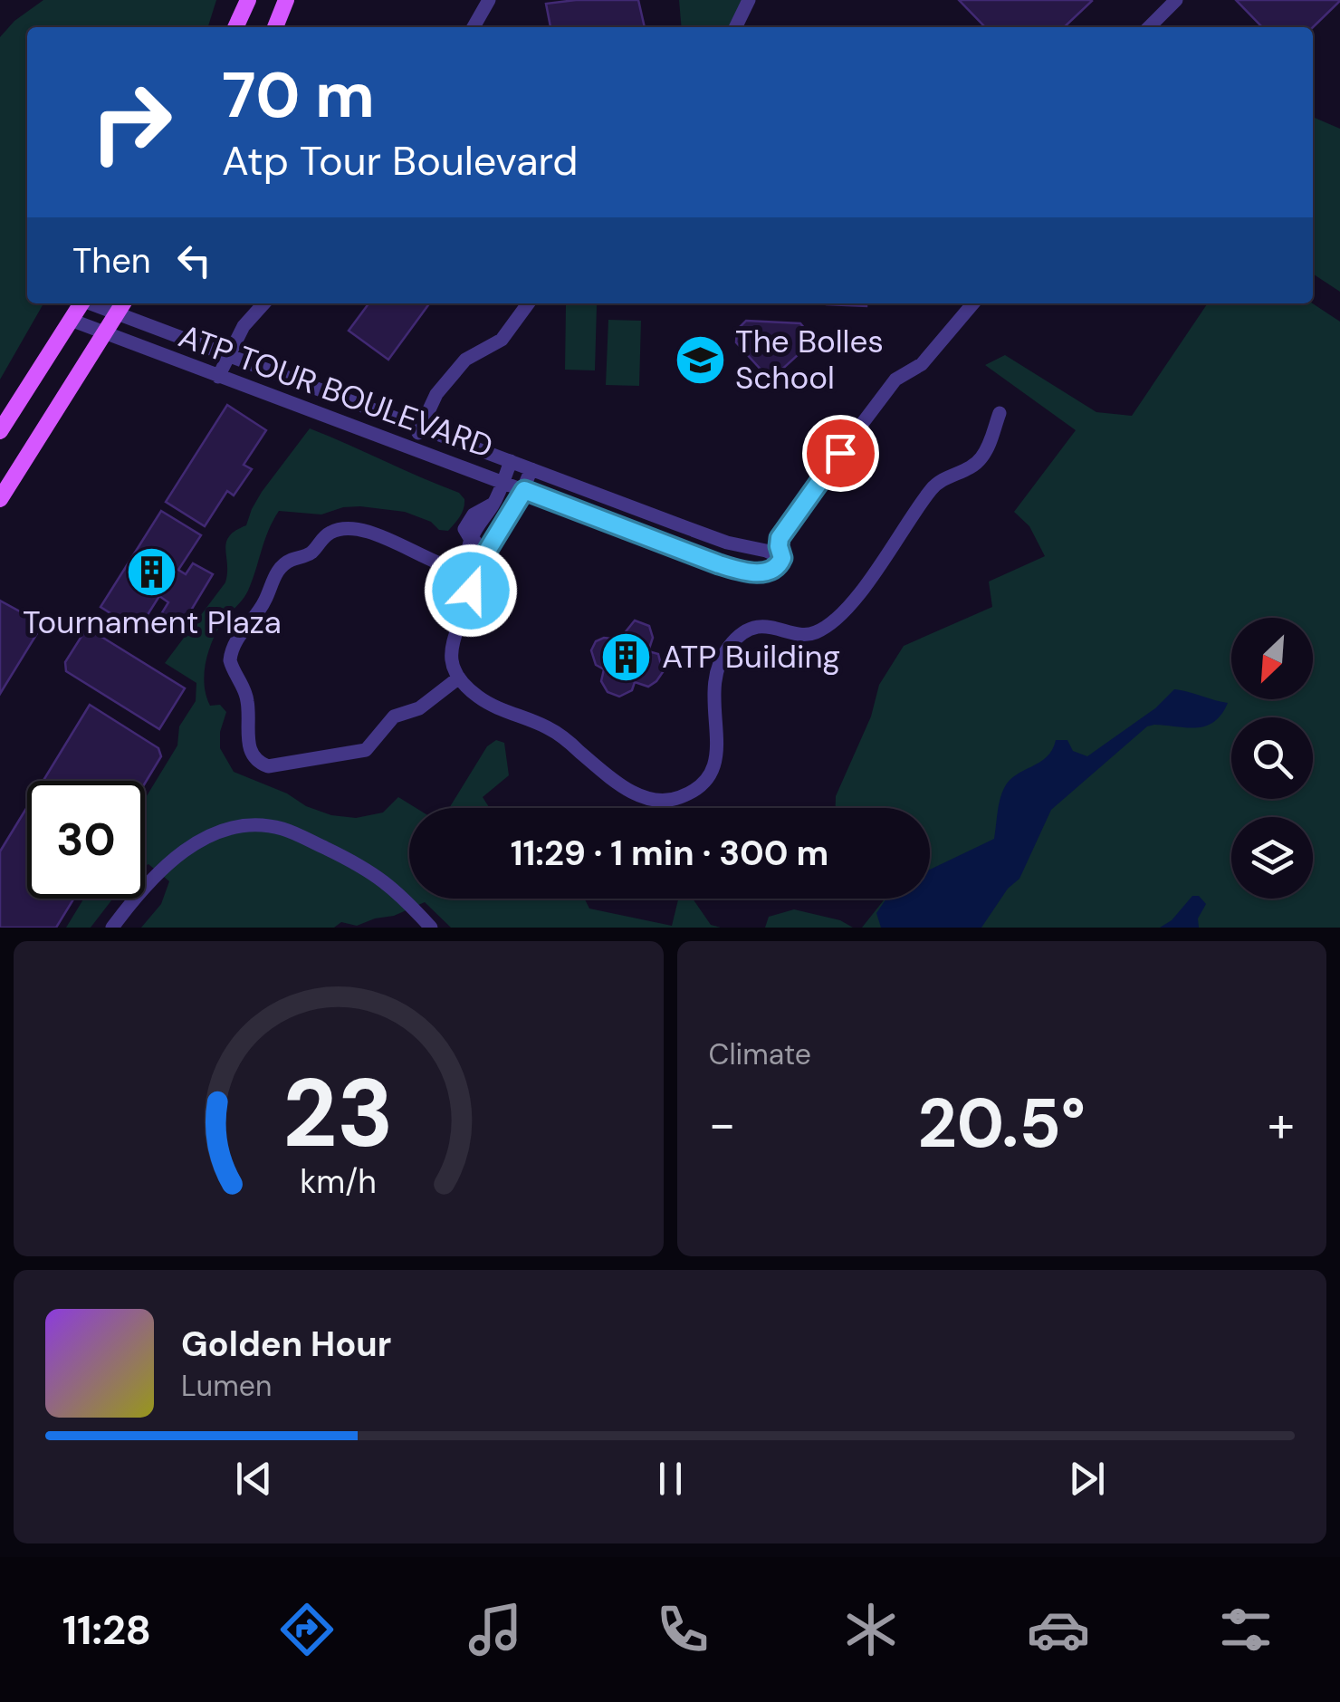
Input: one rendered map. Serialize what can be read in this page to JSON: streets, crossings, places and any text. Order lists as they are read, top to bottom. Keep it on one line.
{"streets":{"street":["ATP TOUR BOULEVARD"]},"places":{"school or university":["The Bolles School"],"building":["Tournament Plaza","ATP Building"]},"north":"bottom left","page":{"turn":["70 m","Atp Tour Boulevard"],"then":"Then","limit":"30","trip":"11:29 · 1 min · 300 m","tile":"Climate","heat":["−","20.5°","+"],"song":["Golden Hour","Lumen"],"tabs":"11:28","gauge":["23","km/h"]}}
